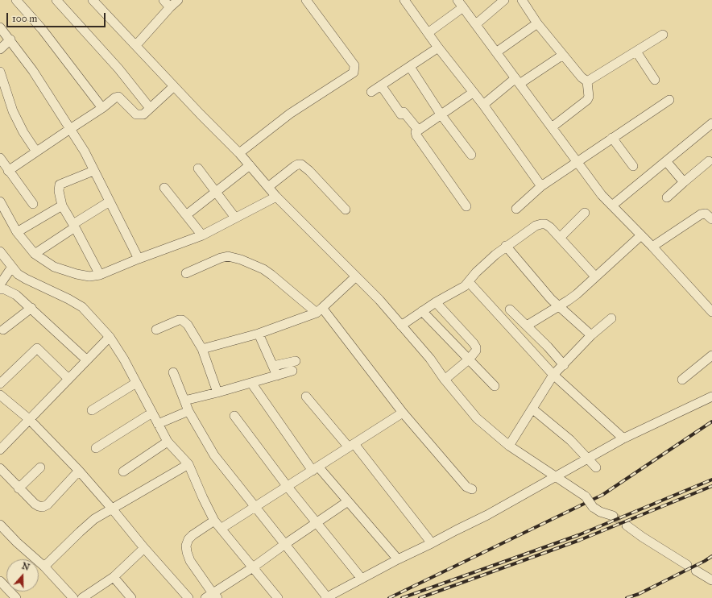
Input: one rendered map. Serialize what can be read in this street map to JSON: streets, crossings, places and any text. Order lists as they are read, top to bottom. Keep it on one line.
{"scale_bar":"100 m","north":"top"}
